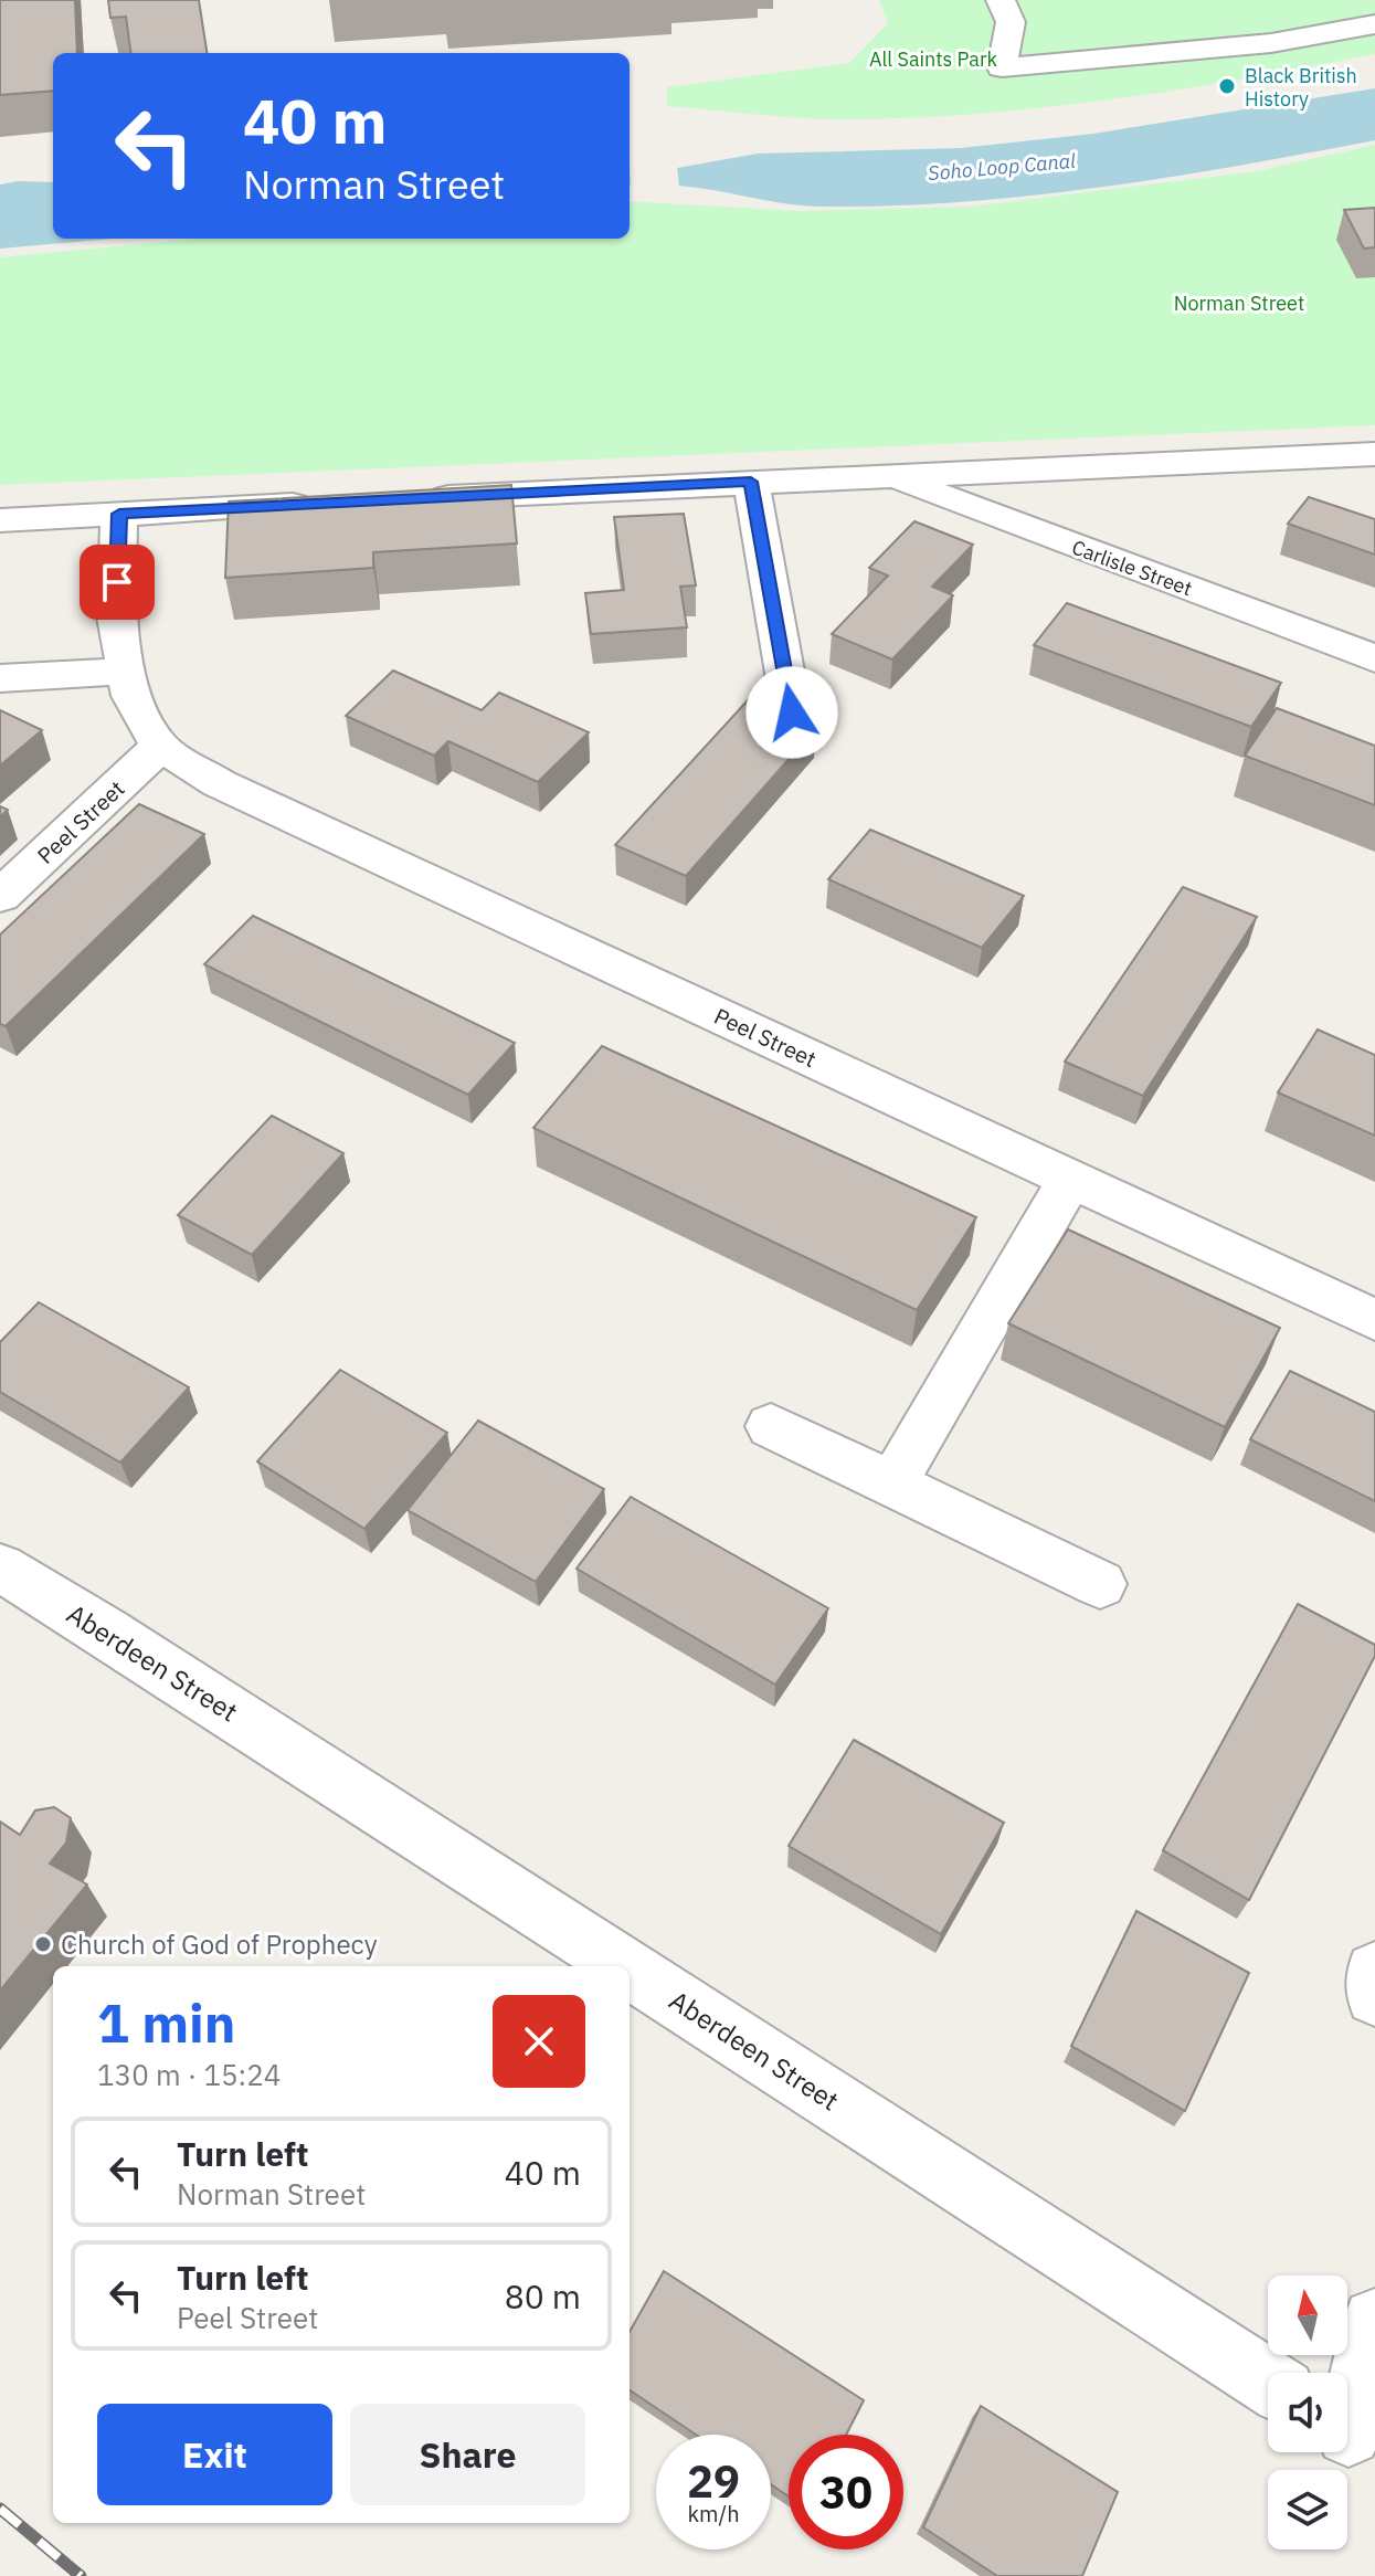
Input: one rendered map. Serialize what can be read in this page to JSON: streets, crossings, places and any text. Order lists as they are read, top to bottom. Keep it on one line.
{"streets":{"street":["Carlisle Street","Peel Street","Aberdeen Street"]},"water":["Soho Loop Canal"],"parks":["All Saints Park","Norman Street"],"places":["Black British History","Church of God of Prophecy"],"north":"top","page":{"turn":["40 m","Norman Street"],"heading":["1 min","130 m · 15:24"],"list":[{"name":"Turn left","note":"Norman Street","value":"40 m"},{"name":"Turn left","note":"Peel Street","value":"80 m"}],"buttons":["Exit","Share"],"speed":"29 km/h","limit":"30"}}
